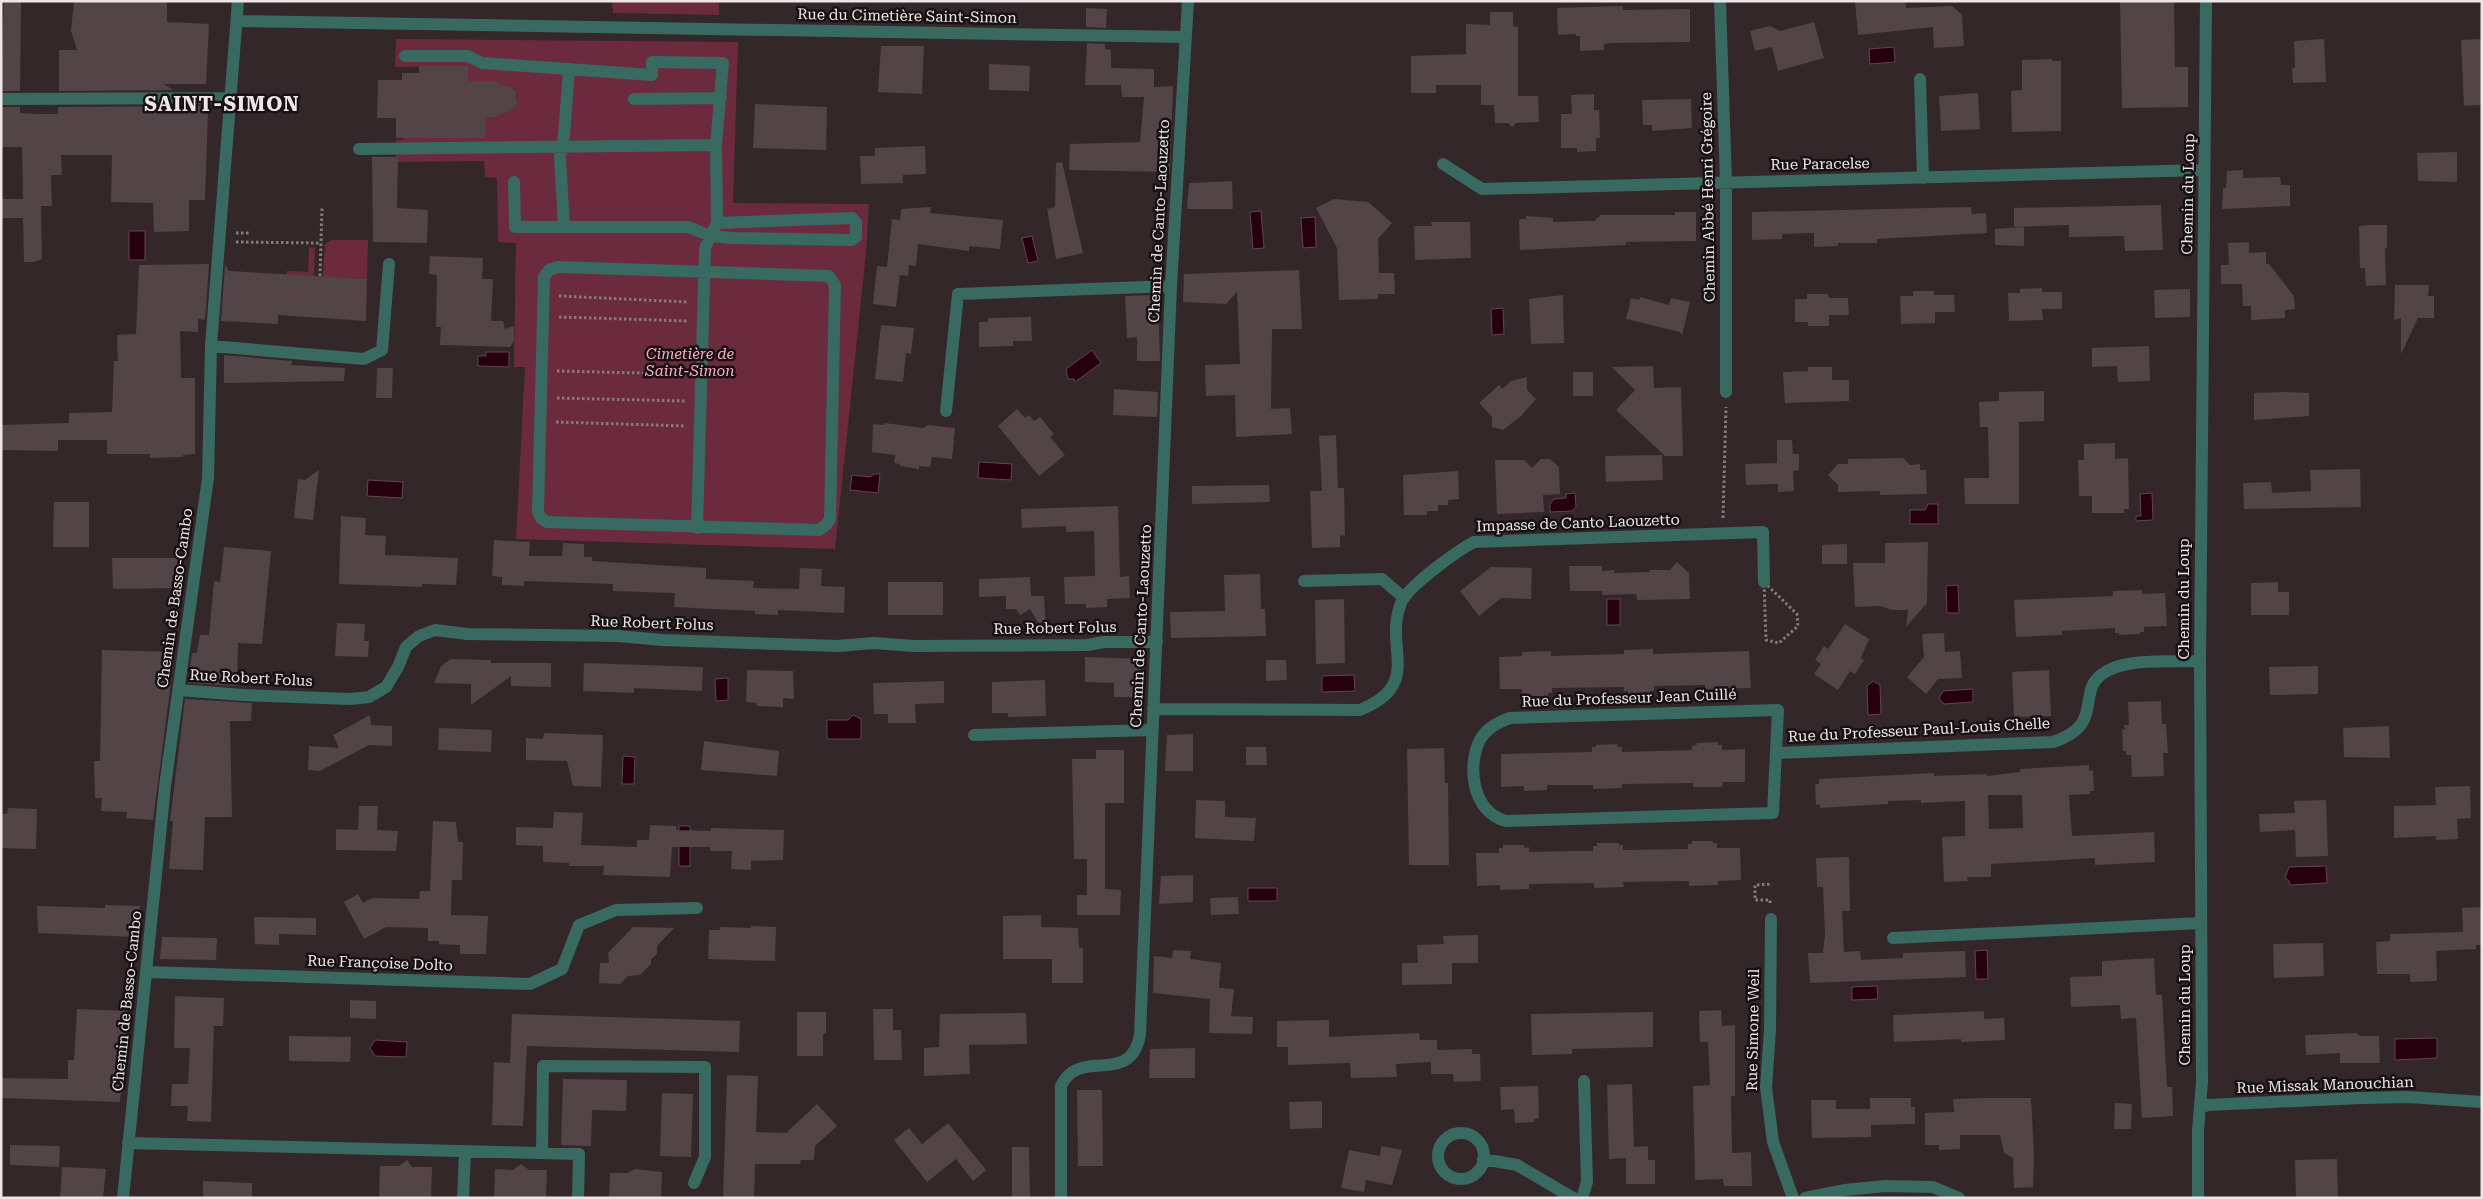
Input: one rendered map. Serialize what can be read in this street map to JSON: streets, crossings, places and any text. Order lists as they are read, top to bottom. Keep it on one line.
{"streets":{"street":["Rue du Cimetière Saint-Simon","Rue Paracelse","Chemin du Loup","Chemin Abbé Henri Grégoire","Chemin de Canto-Laouzetto","Impasse de Canto Laouzetto","Chemin de Basso-Cambo","Rue Robert Folus","Rue du Professeur Jean Cuillé","Rue du Professeur Paul-Louis Chelle","Rue Françoise Dolto","Rue Simone Weil","Rue Missak Manouchian"]},"crossings":[["Rue du Cimetière Saint-Simon","Chemin de Canto-Laouzetto"],["Rue du Cimetière Saint-Simon","Chemin de Basso-Cambo"],["Rue Paracelse","Chemin du Loup"],["Rue Paracelse","Chemin Abbé Henri Grégoire"],["Chemin du Loup","Rue du Professeur Paul-Louis Chelle"],["Chemin du Loup","Rue Missak Manouchian"],["Chemin de Canto-Laouzetto","Impasse de Canto Laouzetto"],["Chemin de Canto-Laouzetto","Rue Robert Folus"],["Chemin de Basso-Cambo","Rue Robert Folus"],["Chemin de Basso-Cambo","Rue Françoise Dolto"],["Rue du Professeur Jean Cuillé","Rue du Professeur Paul-Louis Chelle"]],"districts":["SAINT-SIMON"],"parks":["Cimetière de Saint-Simon"]}
